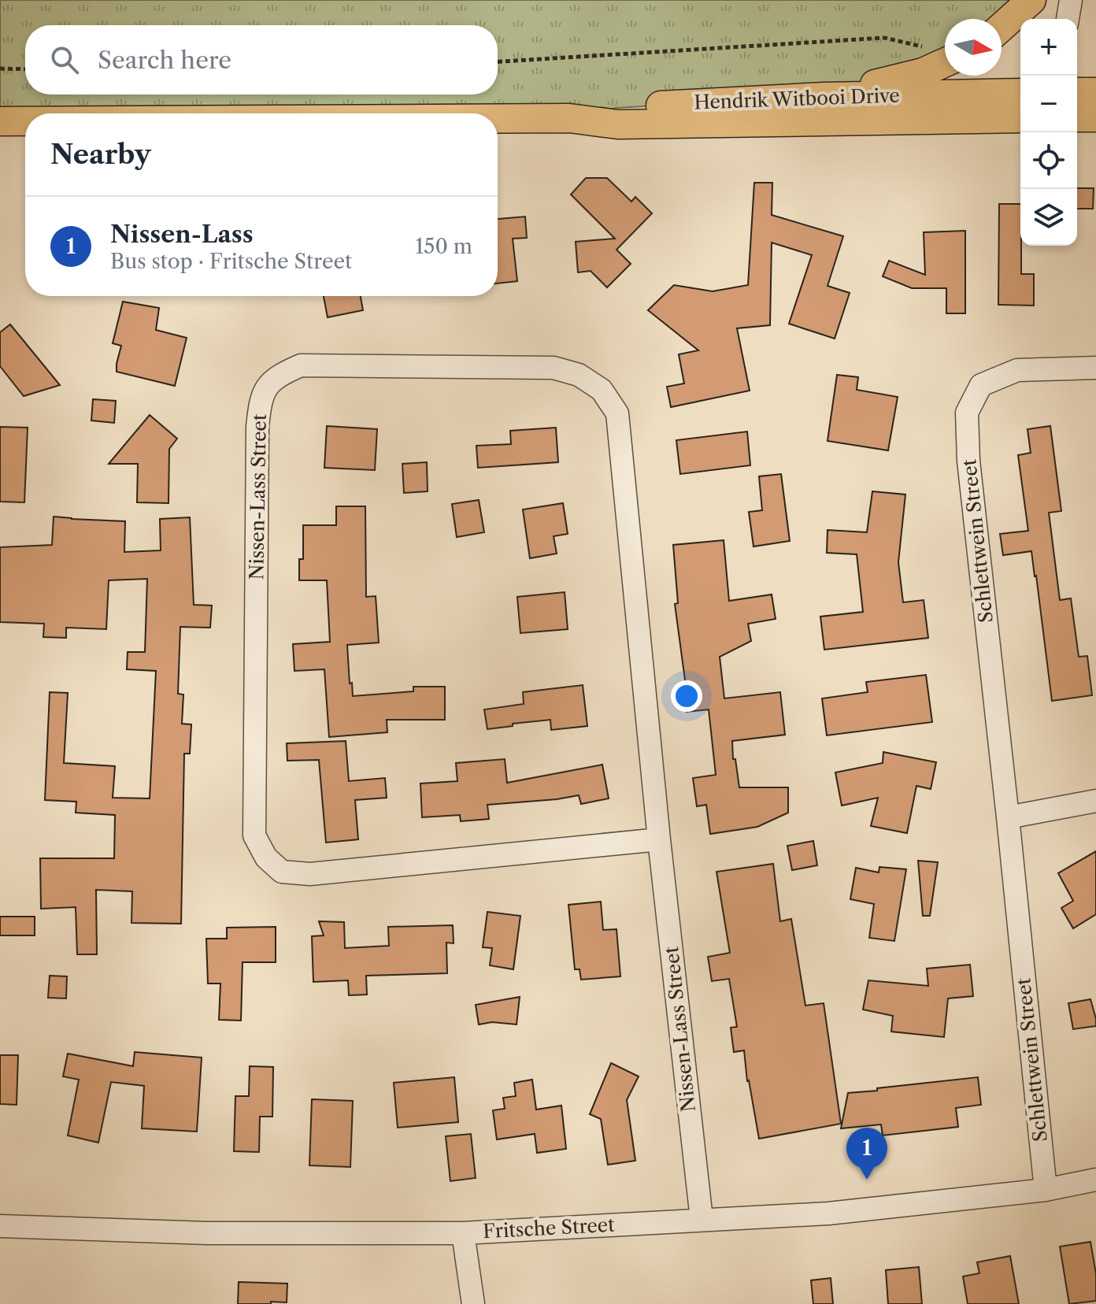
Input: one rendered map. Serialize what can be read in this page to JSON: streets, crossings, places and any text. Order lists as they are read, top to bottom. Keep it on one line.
{"streets":{"main road":["Hendrik Witbooi Drive"],"street":["Nissen-Lass Street","Schlettwein Street","Fritsche Street"]},"crossings":[["Nissen-Lass Street","Fritsche Street"],["Schlettwein Street","Fritsche Street"]],"north":"right","page":{"map_buttons":["+","−"],"search":"Search here","heading":"Nearby","list":[{"mark":"1","name":"Nissen-Lass","note":"Bus stop · Fritsche Street","value":"150 m"}],"pins":"1"}}
